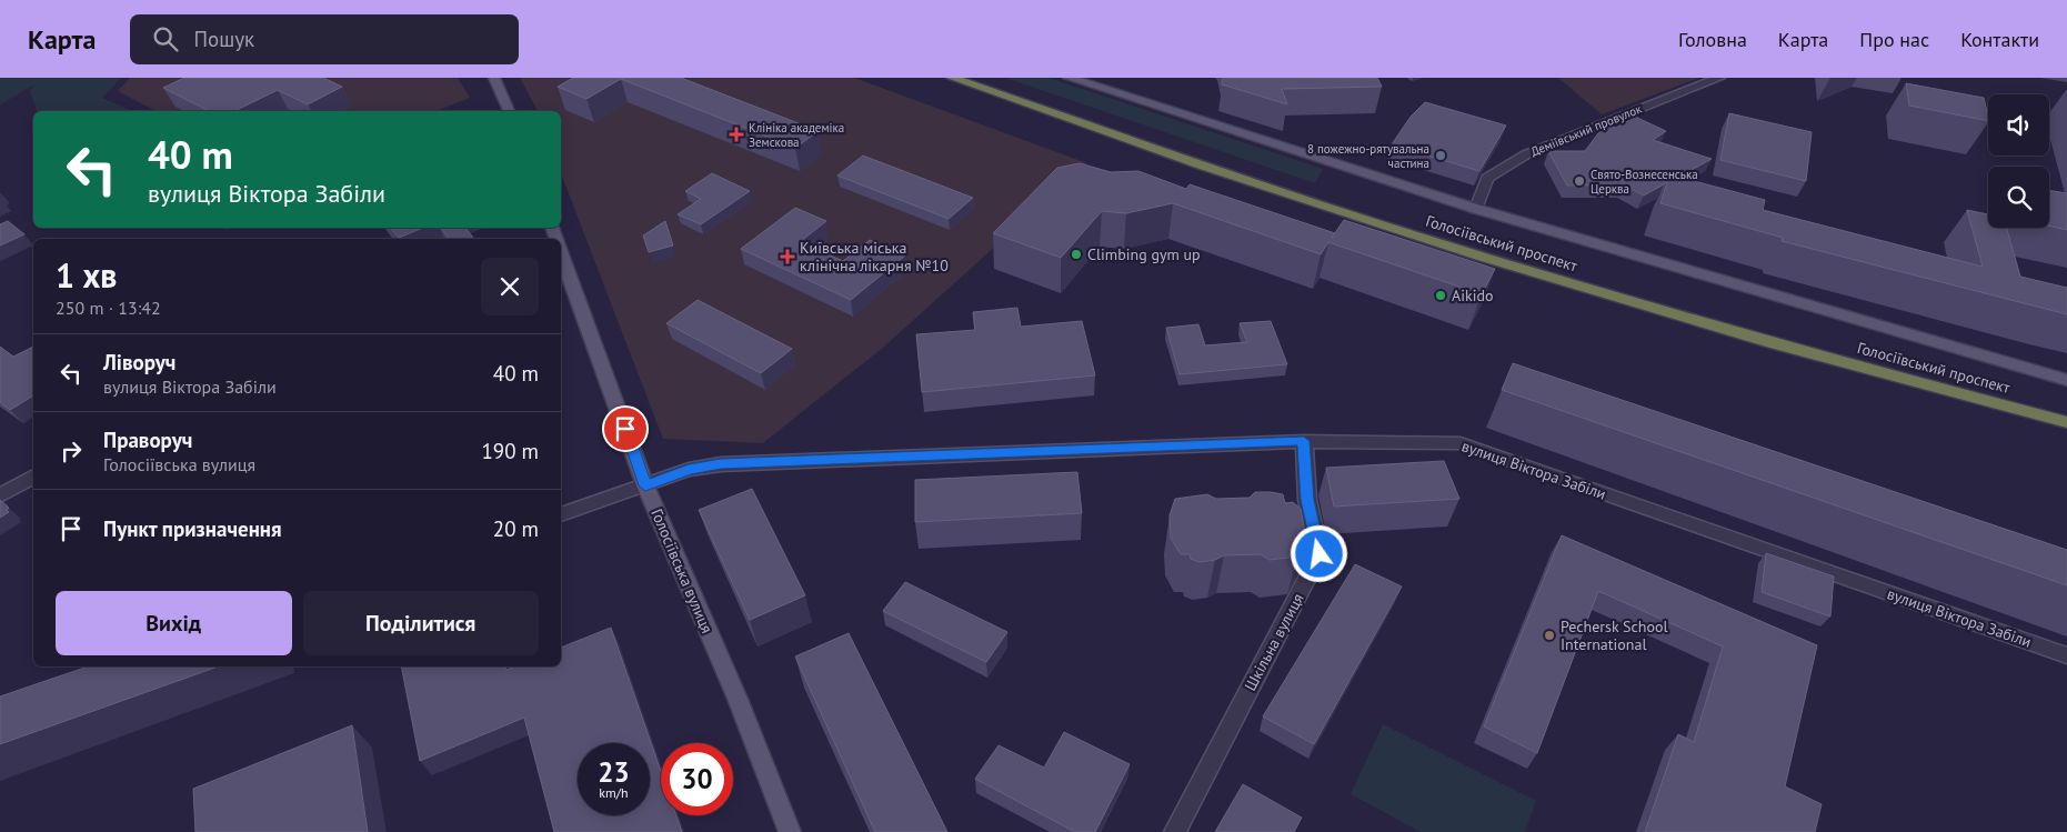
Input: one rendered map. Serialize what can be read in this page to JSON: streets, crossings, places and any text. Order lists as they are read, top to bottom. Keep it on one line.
{"streets":{"highway":["Голосіївський проспект"],"main road":["Голосіївська вулиця"],"street":["Деміївський провулок","вулиця Віктора Забіли","Шкільна вулиця"]},"crossings":[["Деміївський провулок","Голосіївський проспект"],["вулиця Віктора Забіли","Голосіївська вулиця"],["вулиця Віктора Забіли","Шкільна вулиця"]],"places":{"health":["Клініка академіка Земскова","Київська міська клінічна лікарня №10"],"other":["8 пожежно-рятувальна частина","Свято-Вознесенська Церква","Climbing gym up","Aikido","Pechersk School International"]},"page":{"header":"Карта","search":"Пошук","nav":["Головна","Карта","Про нас","Контакти"],"turn":["40 m","вулиця Віктора Забіли"],"heading":["1 хв","250 m · 13:42"],"list":[{"name":"Ліворуч","note":"вулиця Віктора Забіли","value":"40 m"},{"name":"Праворуч","note":"Голосіївська вулиця","value":"190 m"},{"name":"Пункт призначення","value":"20 m"}],"buttons":["Вихід","Поділитися"],"speed":"23 km/h","limit":"30"}}
